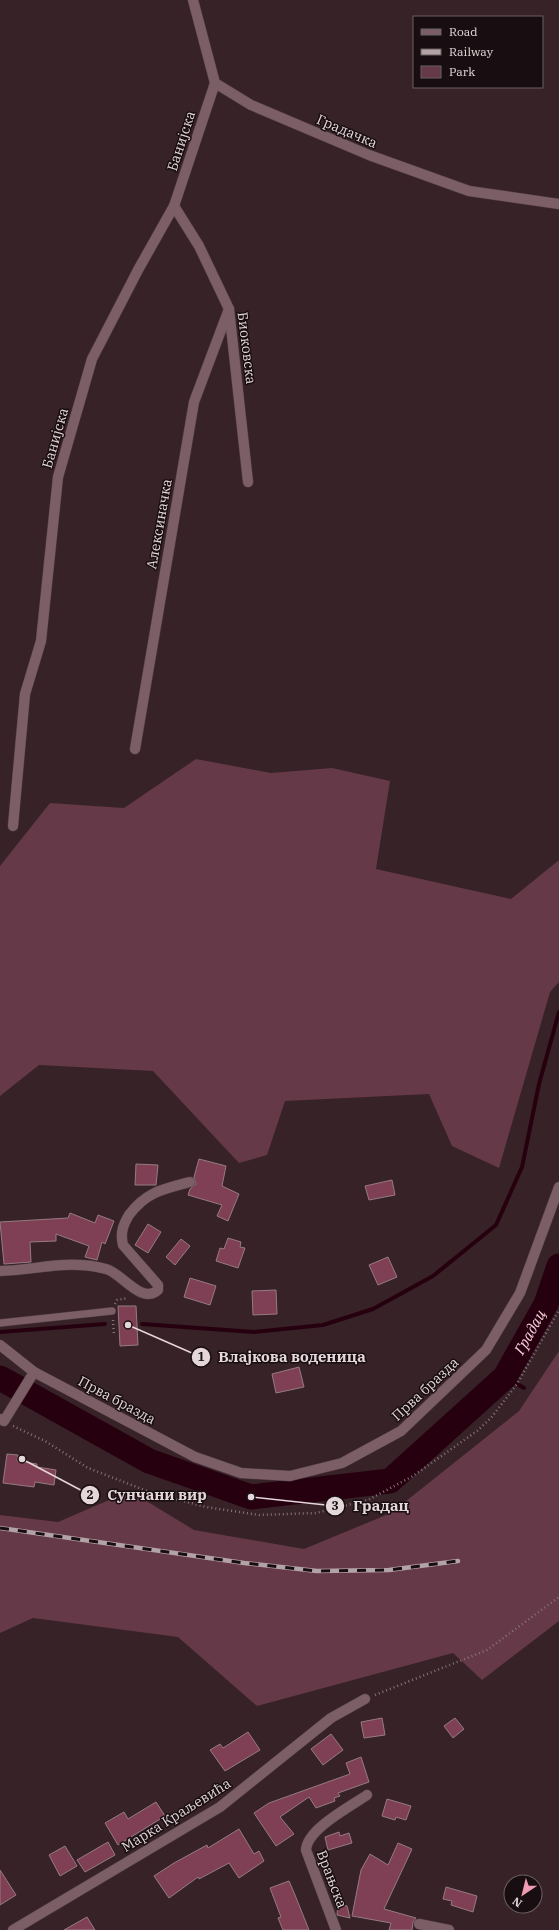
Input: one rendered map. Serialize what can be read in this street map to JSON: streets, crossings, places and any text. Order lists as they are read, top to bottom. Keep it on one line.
{"streets":{"street":["Градачка","Банијска","Биоковска","Алексиначка","Прва бразда","Марка Краљевића","Врањска"]},"crossings":[["Градачка","Банијска"],["Банијска","Биоковска"],["Биоковска","Алексиначка"]],"water":["Градац"],"places":["Влајкова воденица","Сунчани вир","Градац"],"legend":["Road","Railway","Park"],"north":"bottom left"}
